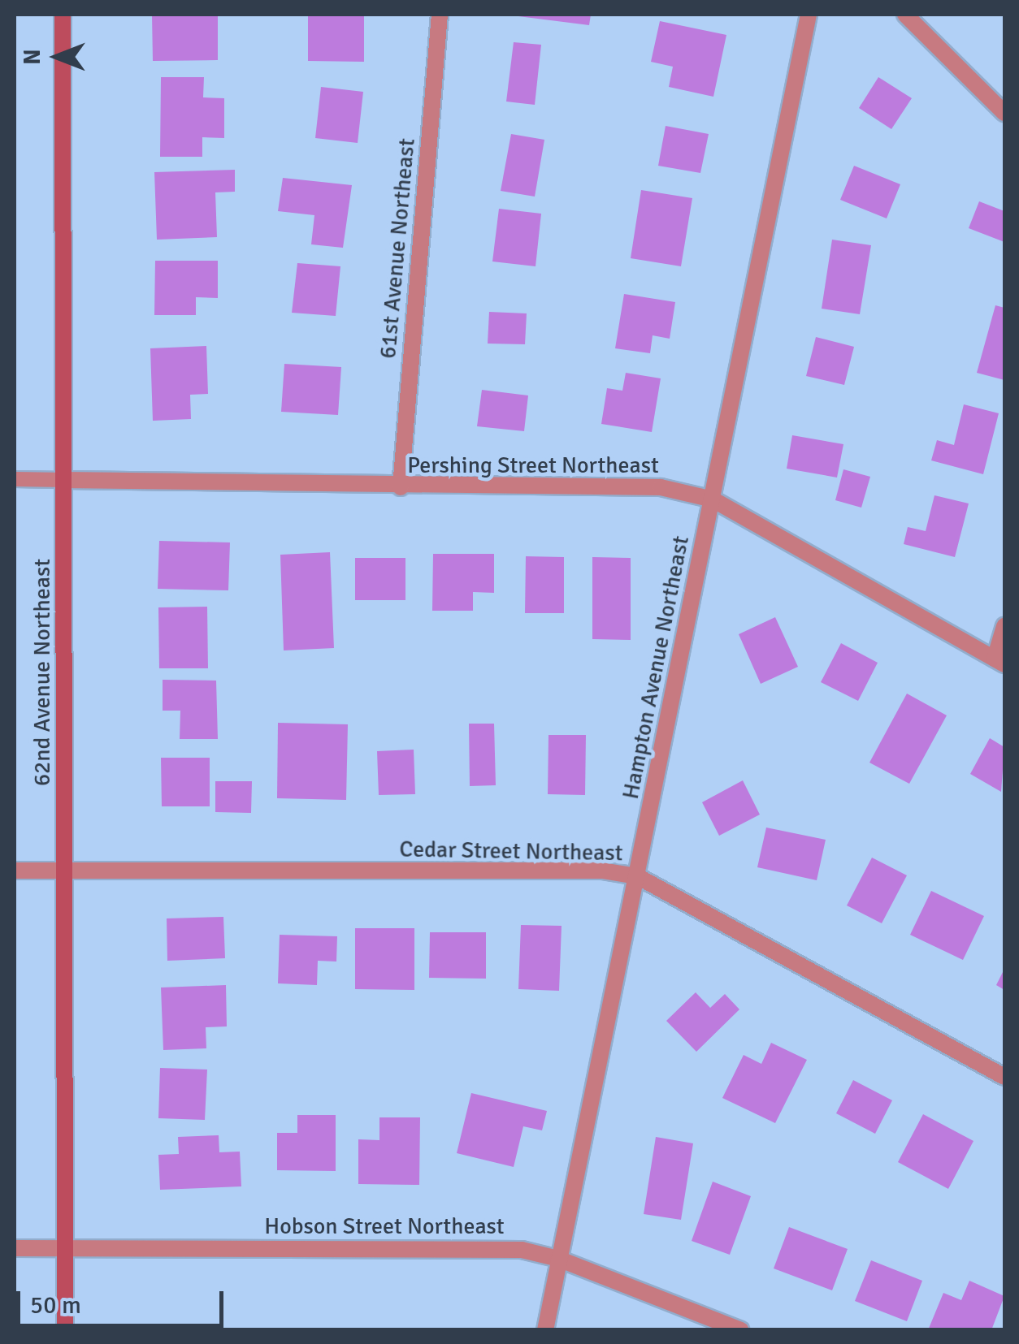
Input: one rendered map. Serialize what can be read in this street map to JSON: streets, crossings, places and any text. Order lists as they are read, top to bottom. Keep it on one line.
{"streets":{"street":["61st Avenue Northeast","Pershing Street Northeast","Hampton Avenue Northeast","62nd Avenue Northeast","Cedar Street Northeast","Hobson Street Northeast"]},"crossings":[["61st Avenue Northeast","Pershing Street Northeast"],["Pershing Street Northeast","Hampton Avenue Northeast"],["Pershing Street Northeast","62nd Avenue Northeast"],["Hampton Avenue Northeast","Cedar Street Northeast"],["Hampton Avenue Northeast","Hobson Street Northeast"],["62nd Avenue Northeast","Cedar Street Northeast"],["62nd Avenue Northeast","Hobson Street Northeast"]],"scale_bar":"50 m","north":"left"}
